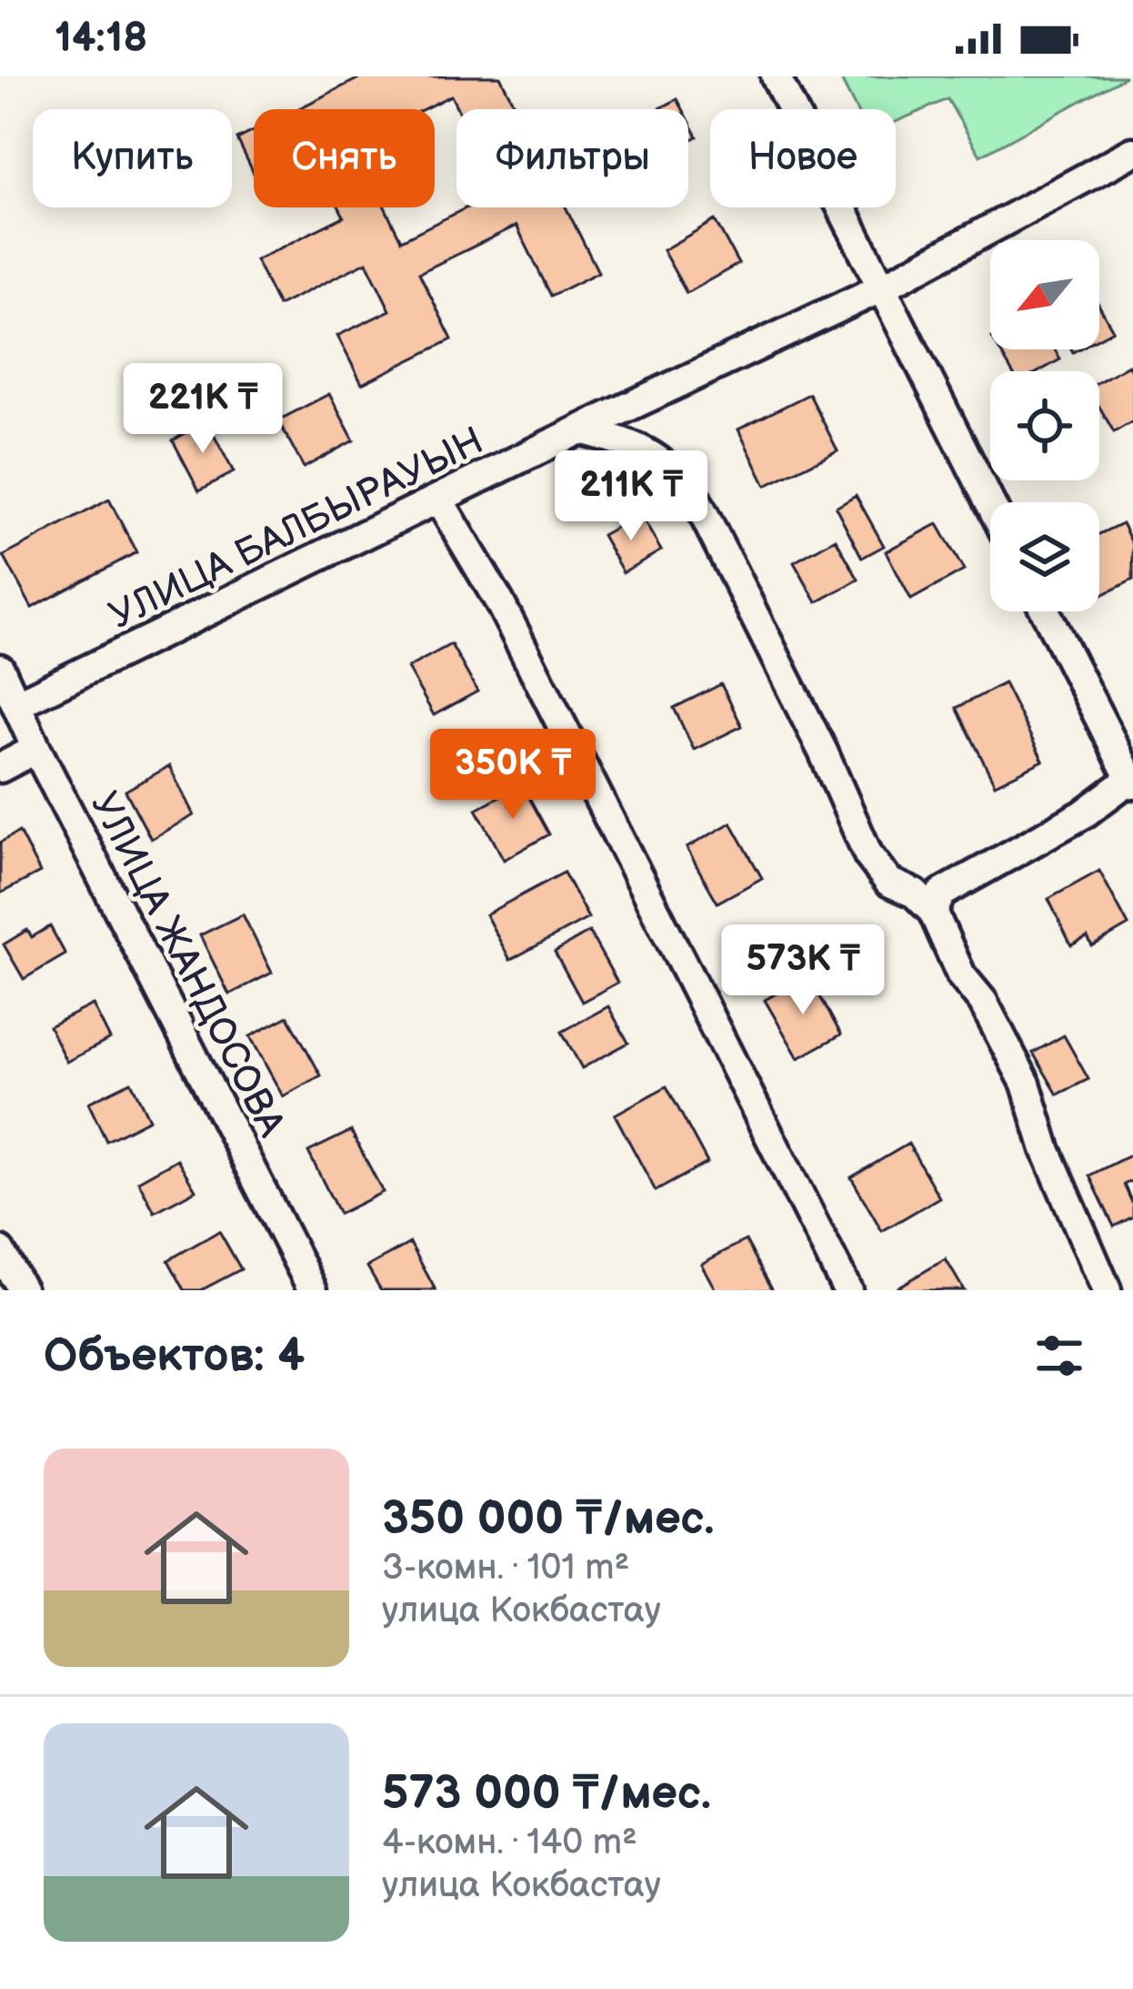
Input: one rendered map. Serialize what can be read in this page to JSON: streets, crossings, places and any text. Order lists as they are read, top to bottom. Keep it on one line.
{"streets":{"street":["УЛИЦА БАЛБЫРАУЫН","УЛИЦА ЖАНДОСОВА"]},"crossings":[["УЛИЦА БАЛБЫРАУЫН","УЛИЦА ЖАНДОСОВА"]],"north":"bottom left","page":{"status":"14:18","chip":["Купить","Снять","Фильтры","Новое"],"price":["221K ₸","211K ₸","350K ₸","573K ₸"],"heading":"Объектов: 4","list":[{"name":"350 000 ₸/мес.","note":"3-комн. · 101 m² · улица Кокбастау"},{"name":"573 000 ₸/мес.","note":"4-комн. · 140 m² · улица Кокбастау"}]}}
